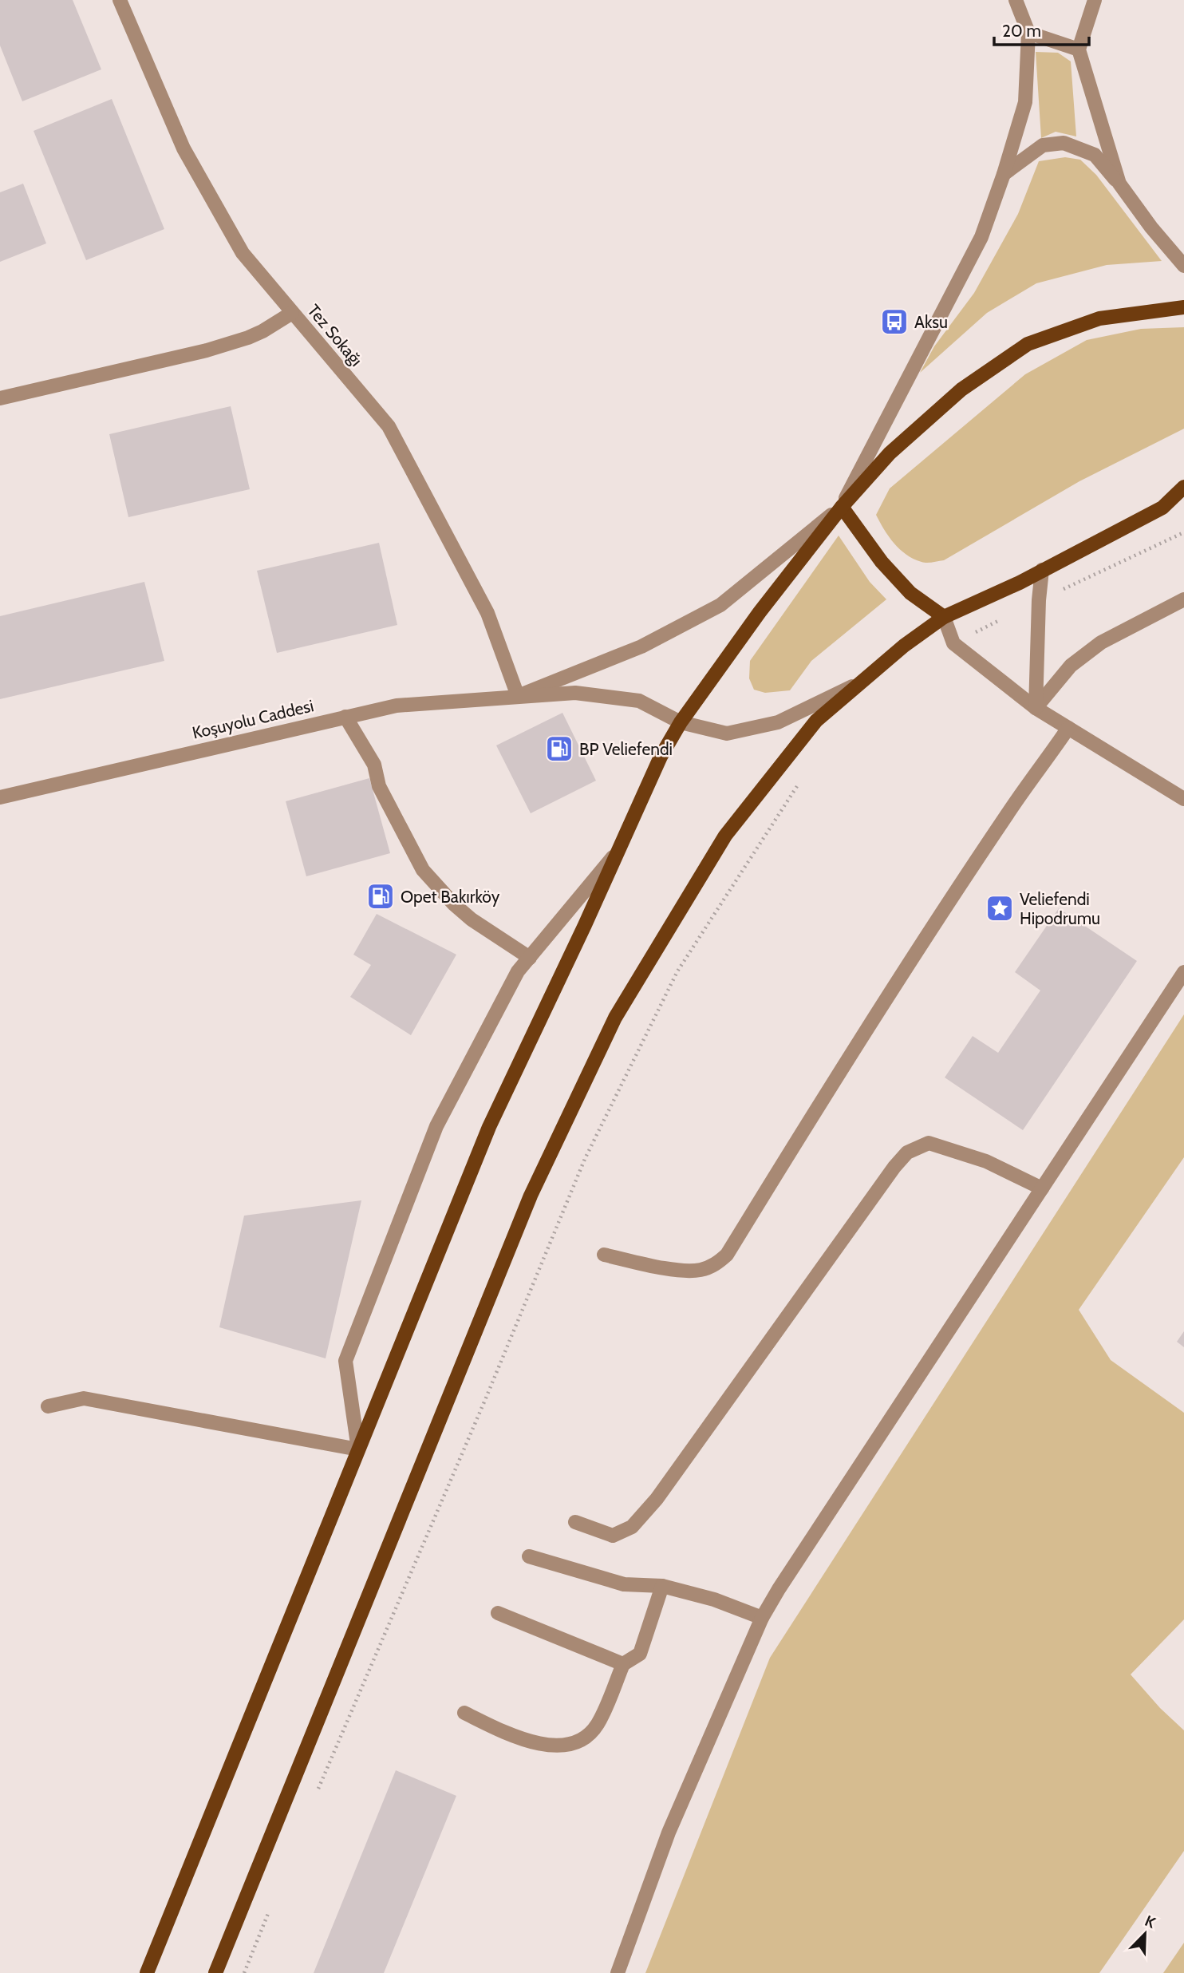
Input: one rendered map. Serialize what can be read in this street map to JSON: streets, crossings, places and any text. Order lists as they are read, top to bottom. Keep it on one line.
{"streets":{"street":["Tez Sokağı","Koşuyolu Caddesi"]},"crossings":[["Tez Sokağı","Koşuyolu Caddesi"]],"places":{"bus stop":["Aksu"],"fuel station":["BP Veliefendi","Opet Bakırköy"],"place":["Veliefendi Hipodrumu"]},"scale_bar":"20 m","north":"top right"}
